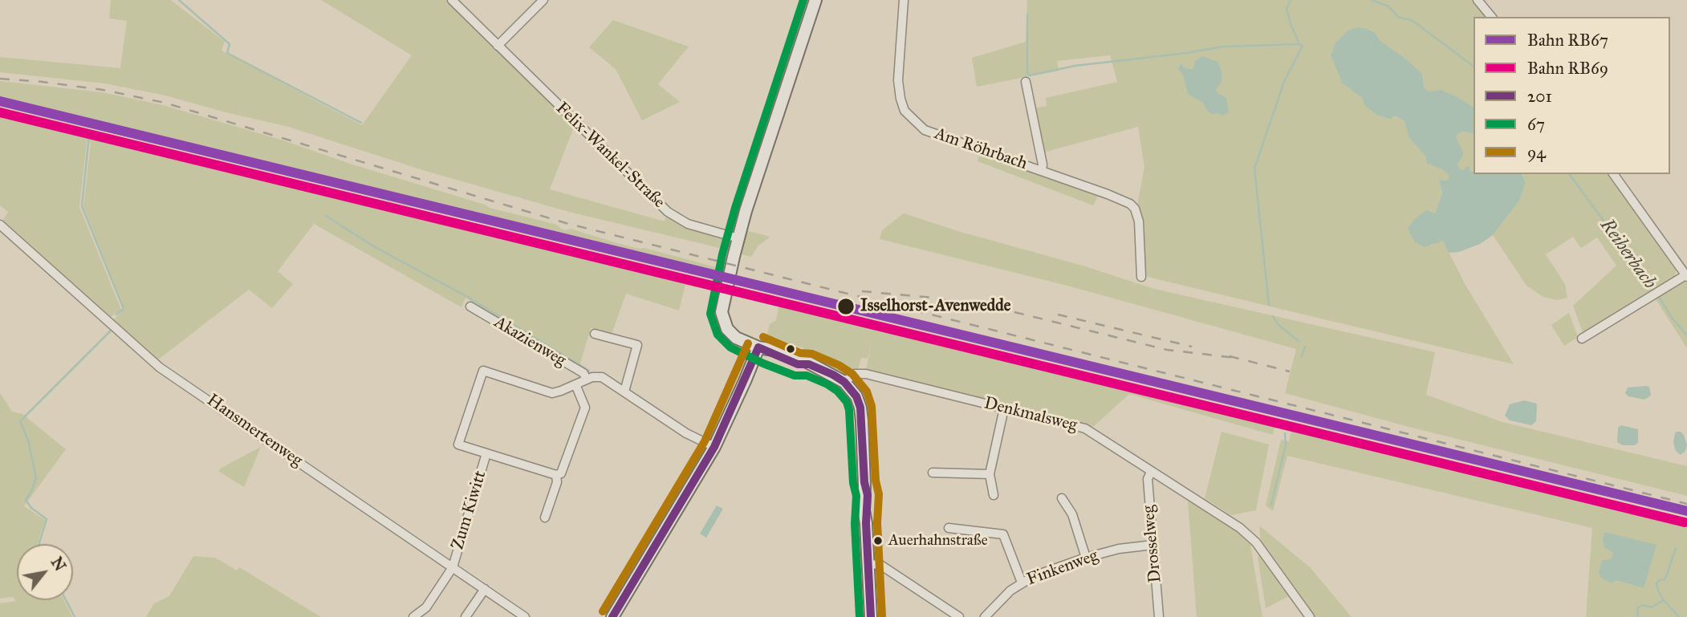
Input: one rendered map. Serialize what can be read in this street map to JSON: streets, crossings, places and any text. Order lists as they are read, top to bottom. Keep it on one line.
{"streets":{"street":["Am Röhrbach","Felix-Wankel-Straße","Akazienweg","Denkmalsweg","Hansmertenweg","Zum Kiwitt","Drosselweg","Finkenweg"]},"crossings":[["Akazienweg","Zum Kiwitt"],["Denkmalsweg","Drosselweg"],["Hansmertenweg","Zum Kiwitt"],["Drosselweg","Finkenweg"]],"water":["Reiherbach"],"places":["Isselhorst-Avenwedde","Auerhahnstraße"],"lines":["transit line 67","rail line RB67","rail line RB69","transit line 94","transit line 201"],"legend":["Bahn RB67","Bahn RB69","201","67","94"],"north":"top right"}
